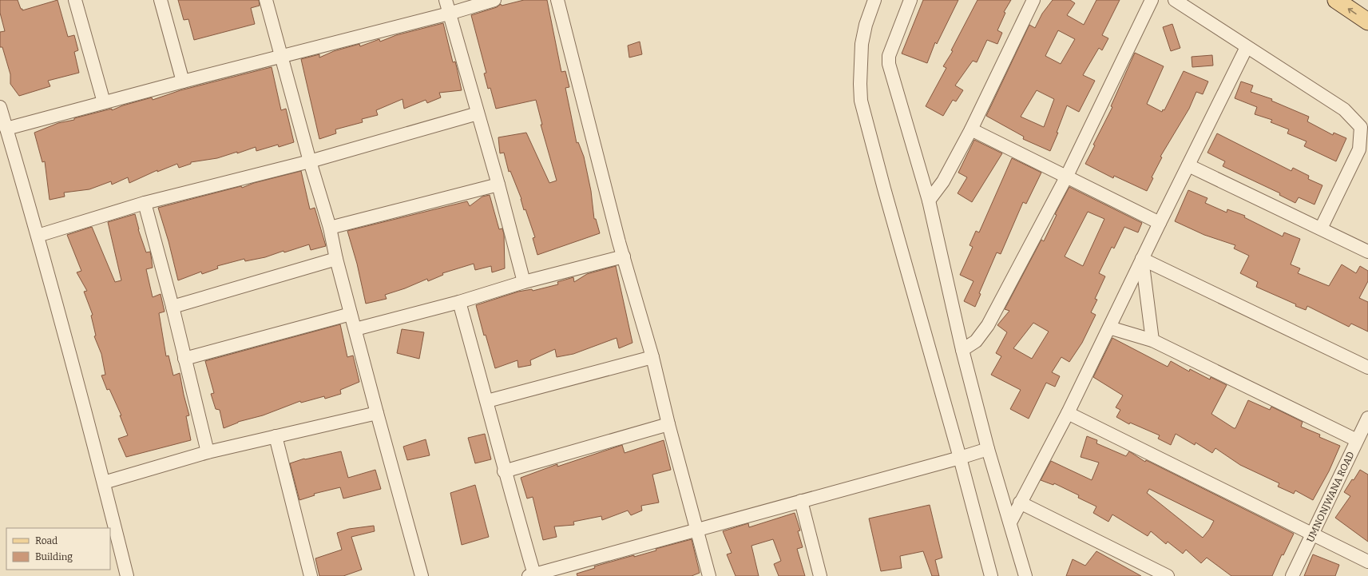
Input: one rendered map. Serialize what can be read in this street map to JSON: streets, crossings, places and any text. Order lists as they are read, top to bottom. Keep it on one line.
{"streets":{"street":["UMNONJWANA ROAD"]},"legend":["Road","Building"]}
